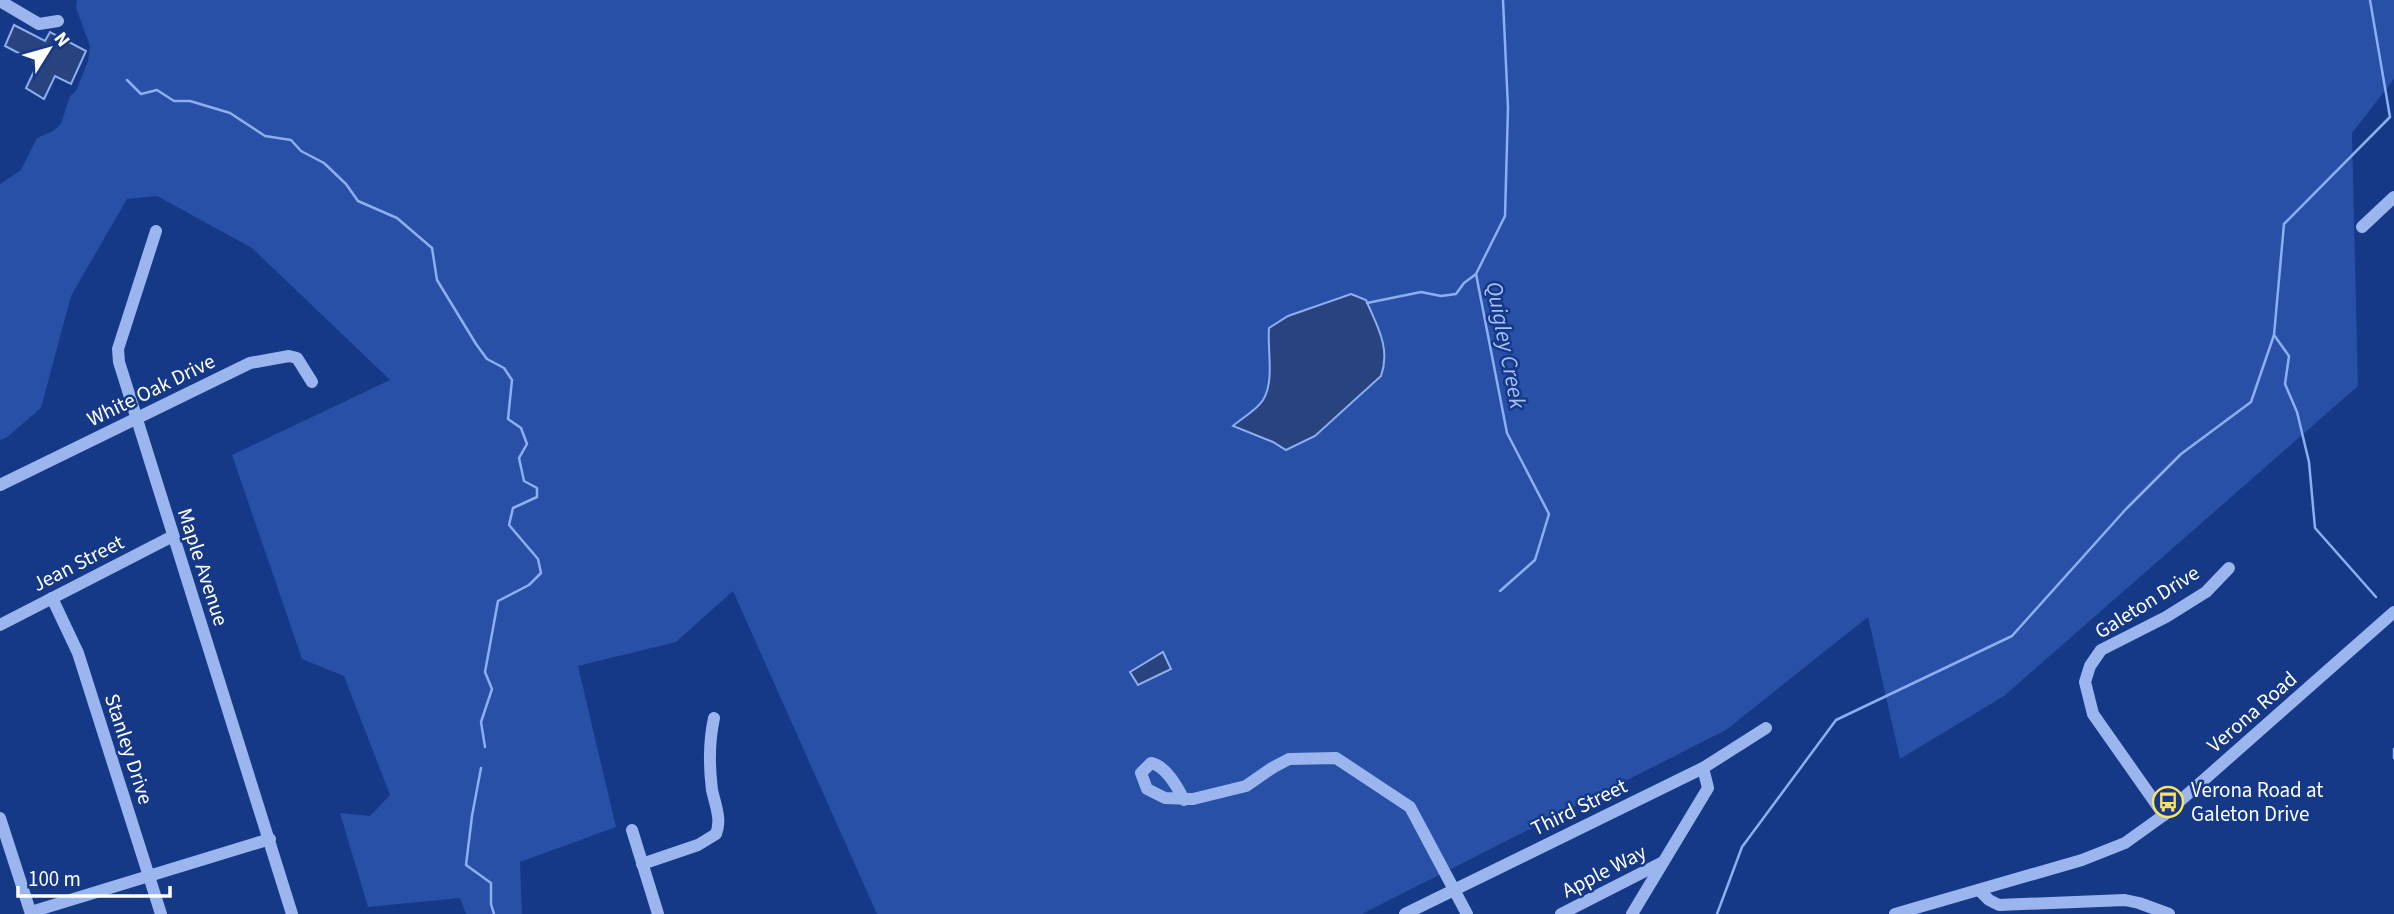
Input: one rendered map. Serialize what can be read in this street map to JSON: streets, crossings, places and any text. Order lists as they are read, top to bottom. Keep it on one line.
{"streets":{"street":["White Oak Drive","Jean Street","Maple Avenue","Galeton Drive","Verona Road","Stanley Drive","Third Street","Apple Way"]},"crossings":[["White Oak Drive","Maple Avenue"],["Jean Street","Maple Avenue"],["Jean Street","Stanley Drive"],["Galeton Drive","Verona Road"]],"water":["Quigley Creek"],"places":{"bus stop":["Verona Road at Galeton Drive"]},"scale_bar":"100 m","north":"top right"}
